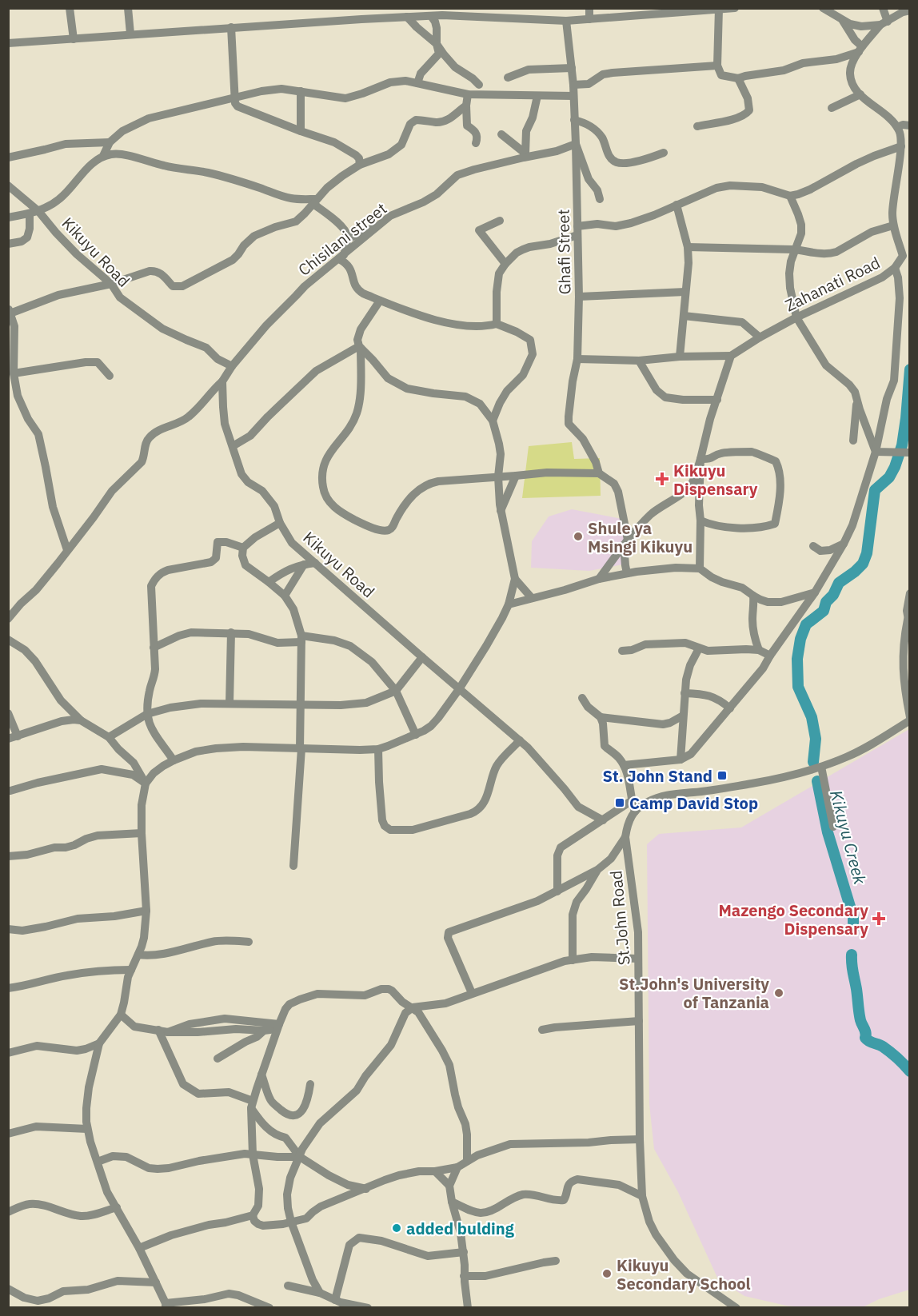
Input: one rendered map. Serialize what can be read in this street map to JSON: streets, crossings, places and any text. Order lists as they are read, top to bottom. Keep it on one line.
{"streets":{"street":["Chisilani street","Kikuyu Road","Ghafi Street","Zahanati Road","St.John Road"]},"crossings":[["Chisilani street","Kikuyu Road"],["Chisilani street","Ghafi Street"]],"water":["Kikuyu Creek"],"places":{"health":["Kikuyu Dispensary","Mazengo Secondary Dispensary"],"other":["Shule ya Msingi Kikuyu","St.John's University of Tanzania","added bulding","Kikuyu Secondary School"],"transit":["St. John Stand","Camp David Stop"]}}
